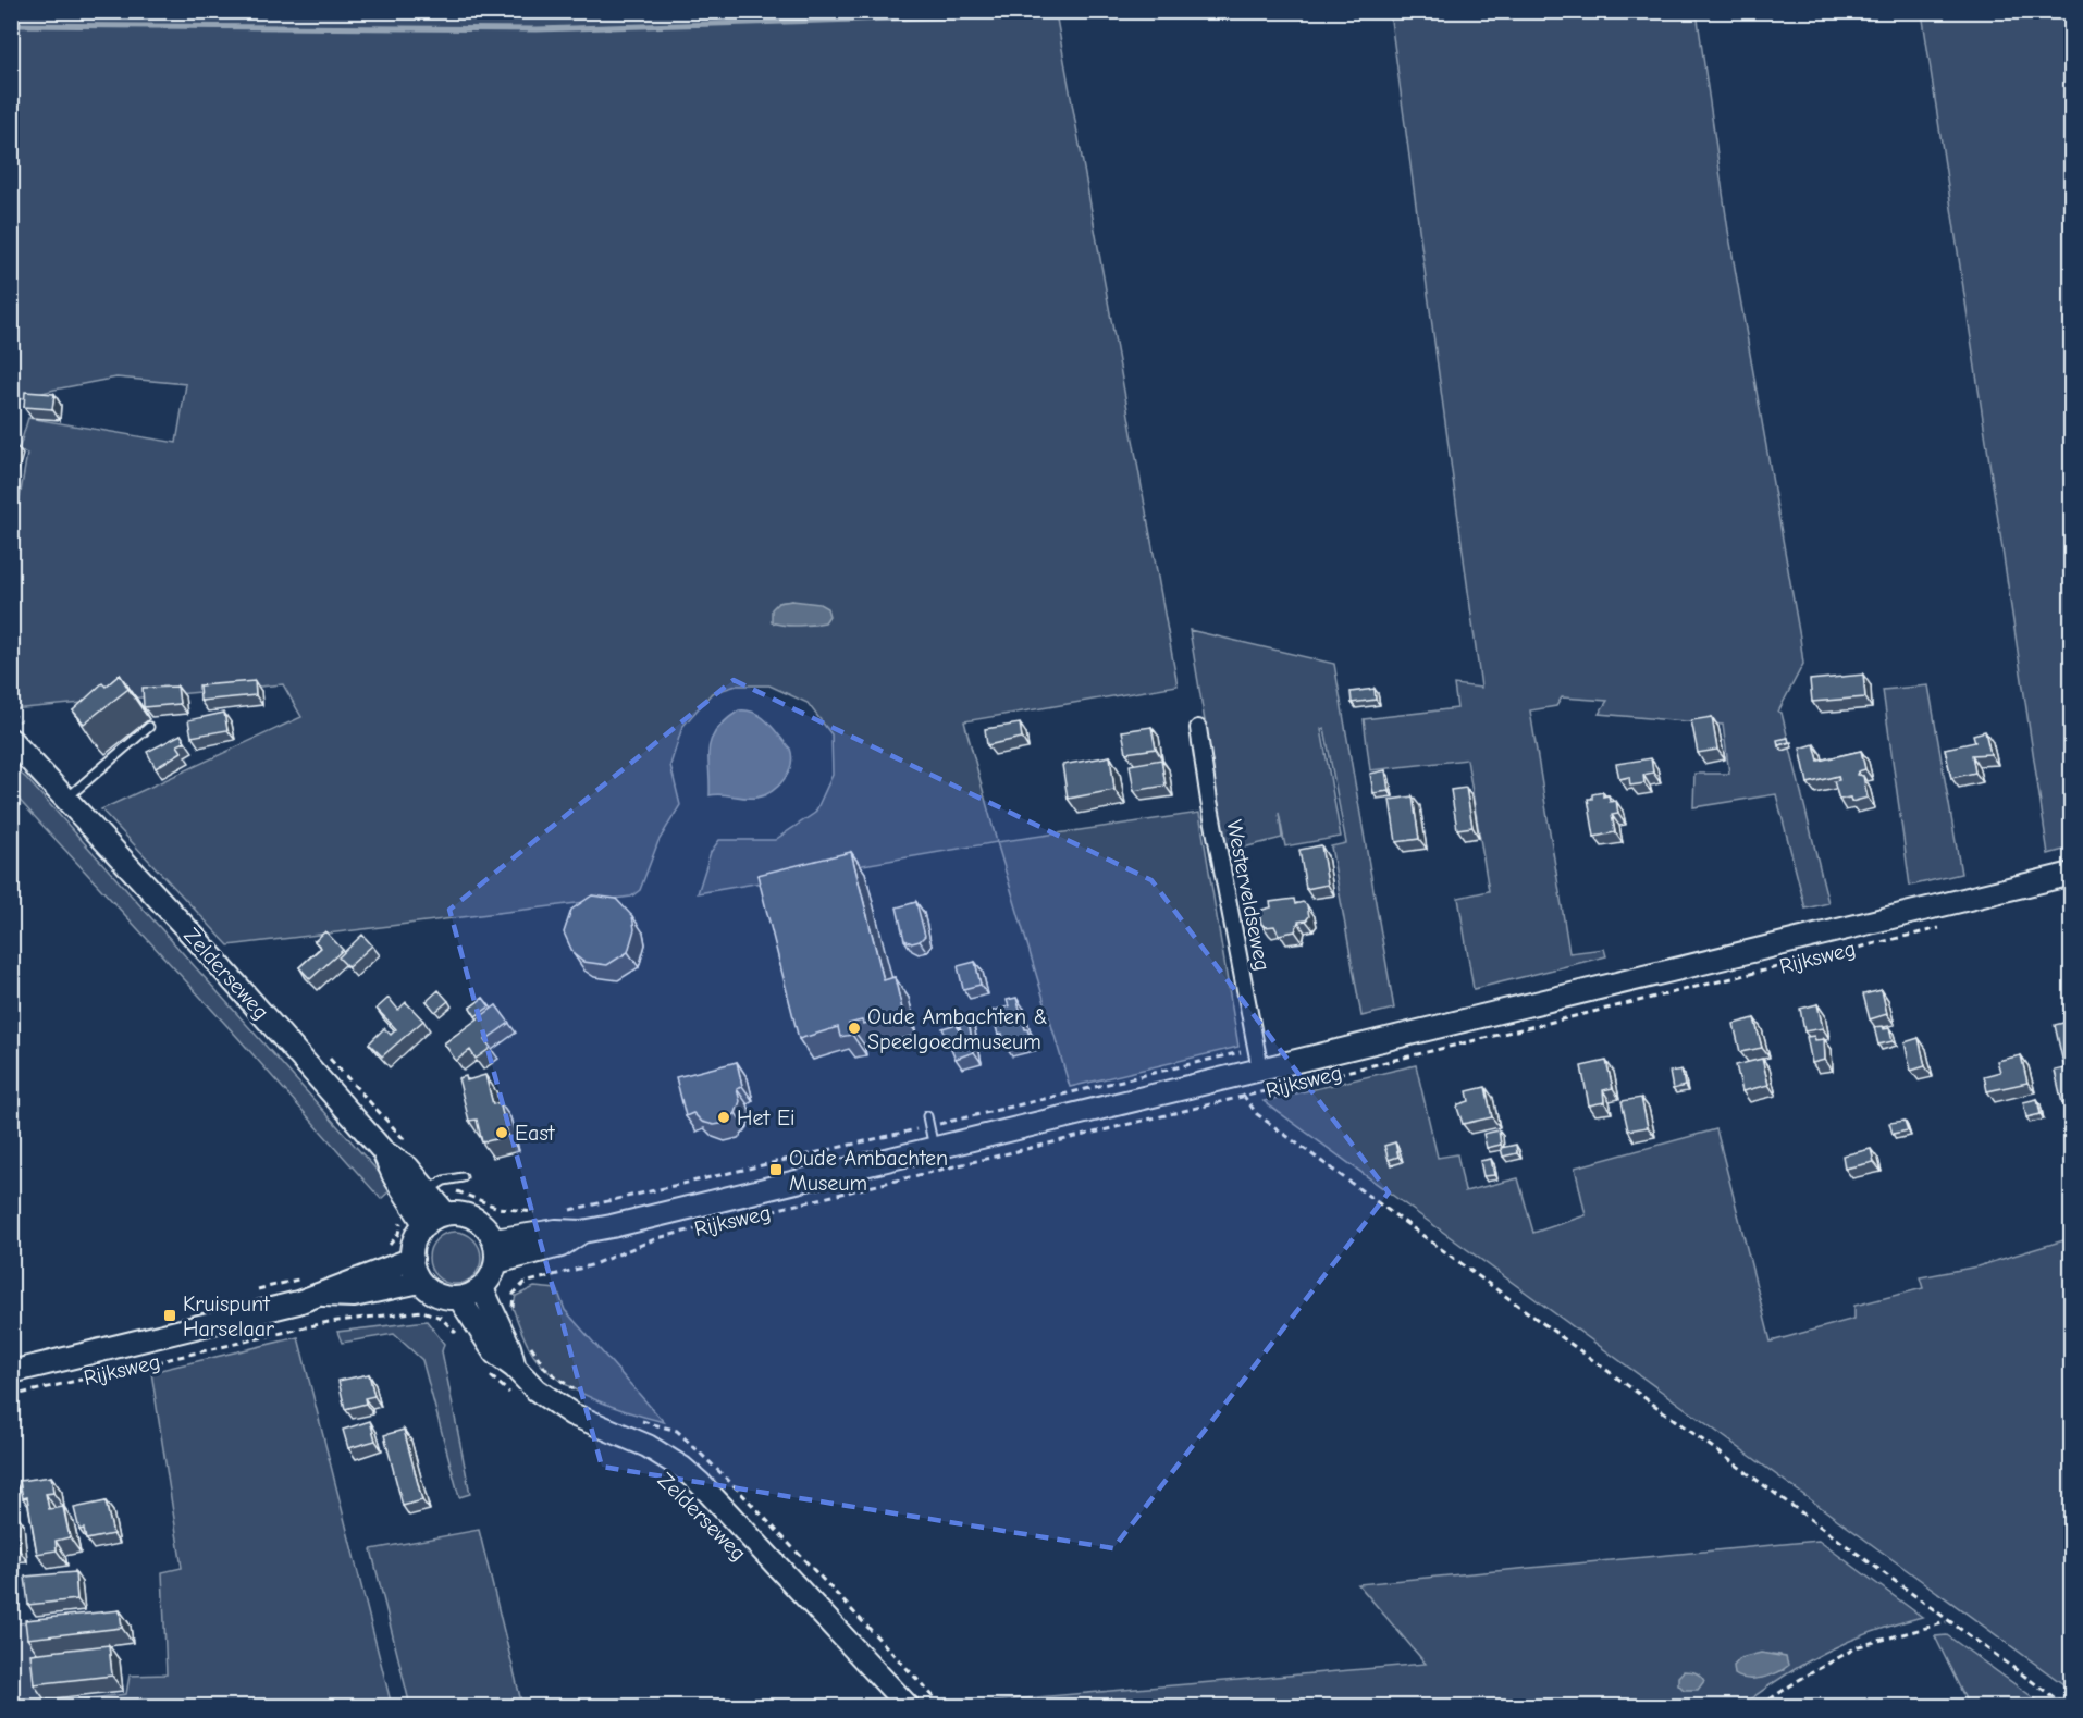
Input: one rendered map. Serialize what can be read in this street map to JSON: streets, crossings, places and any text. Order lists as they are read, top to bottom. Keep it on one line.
{"streets":{"main road":["Rijksweg","Zelderseweg"],"street":["Westerveldseweg"]},"crossings":[["Westerveldseweg","Rijksweg"],["Rijksweg","Zelderseweg"]],"places":{"other":["Oude Ambachten & Speelgoedmuseum","Het Ei","East"],"transit":["Oude Ambachten Museum","Kruispunt Harselaar"]}}
